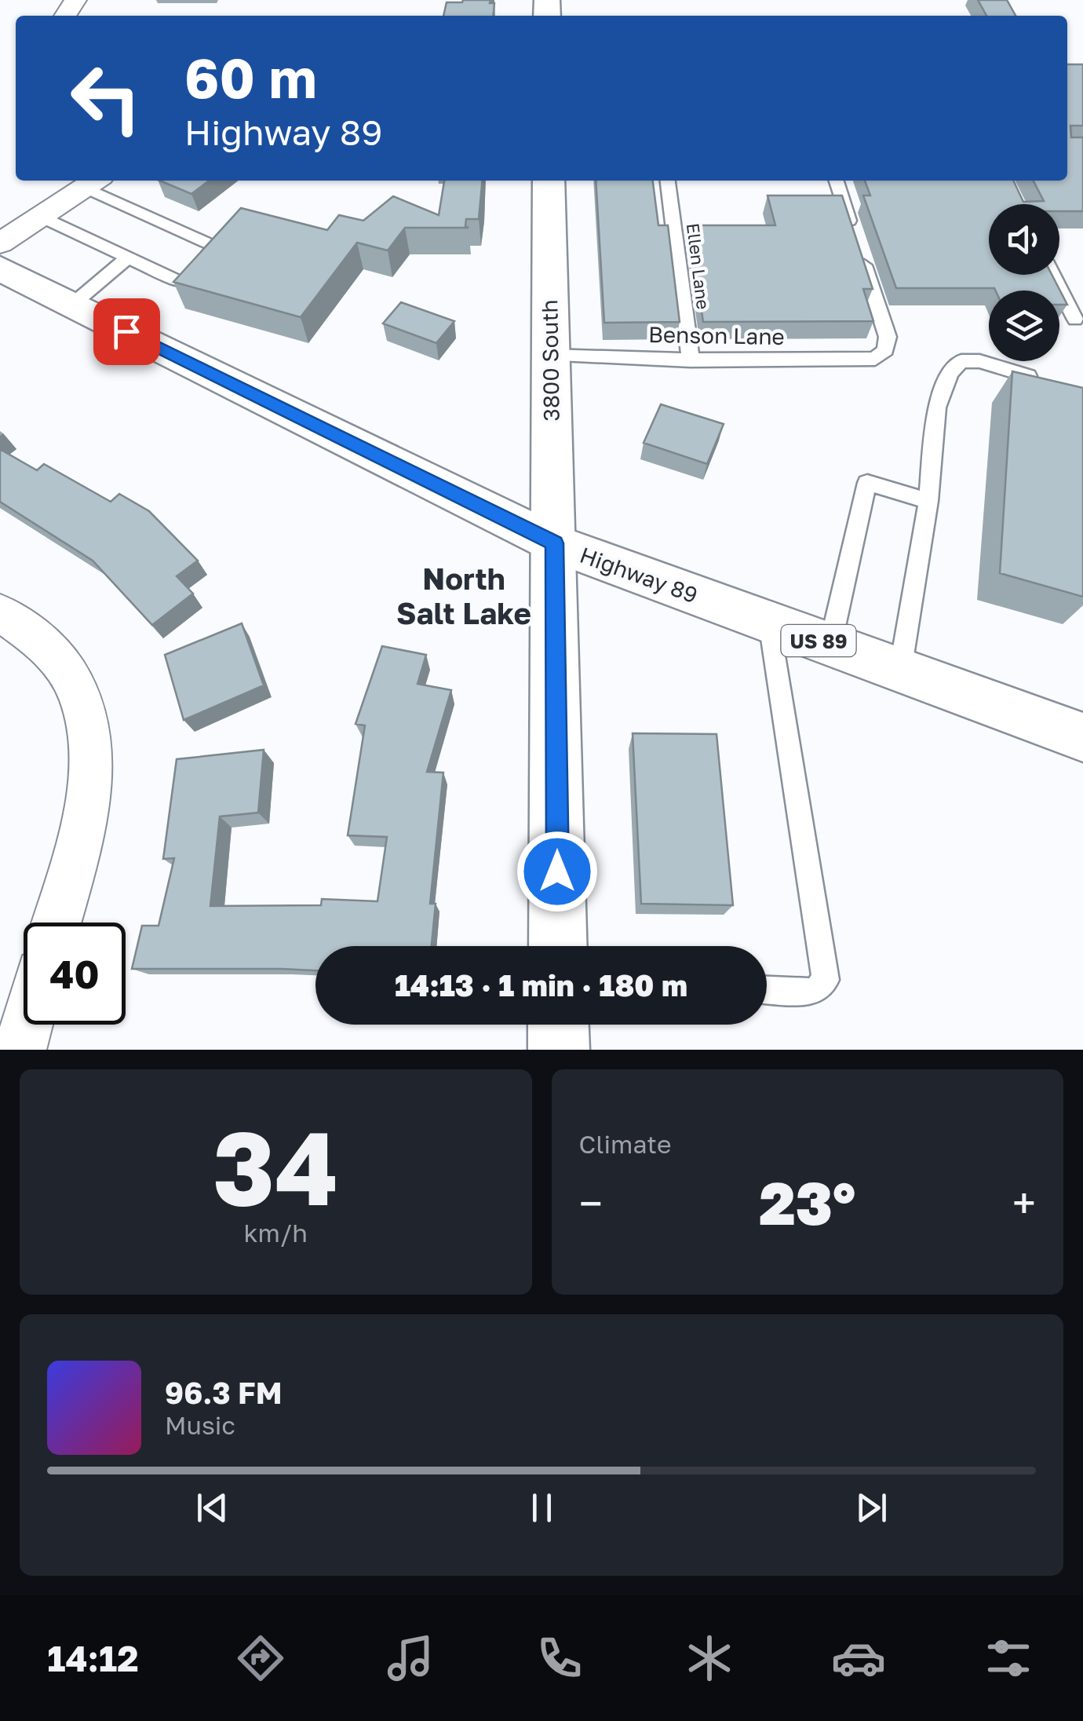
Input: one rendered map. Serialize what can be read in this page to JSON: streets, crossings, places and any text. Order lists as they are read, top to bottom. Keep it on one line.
{"streets":{"main road":["3800 South","Highway 89","US 89"],"lane":["Ellen Lane","Benson Lane"]},"crossings":[["Ellen Lane","Benson Lane"],["Benson Lane","3800 South"],["3800 South","Highway 89"]],"districts":["North Salt Lake"],"page":{"turn":["60 m","Highway 89"],"limit":"40","trip":"14:13 · 1 min · 180 m","tile":[["34","km/h"],"Climate"],"heat":["−","23°","+"],"song":["96.3 FM","Music"],"tabs":"14:12"}}
